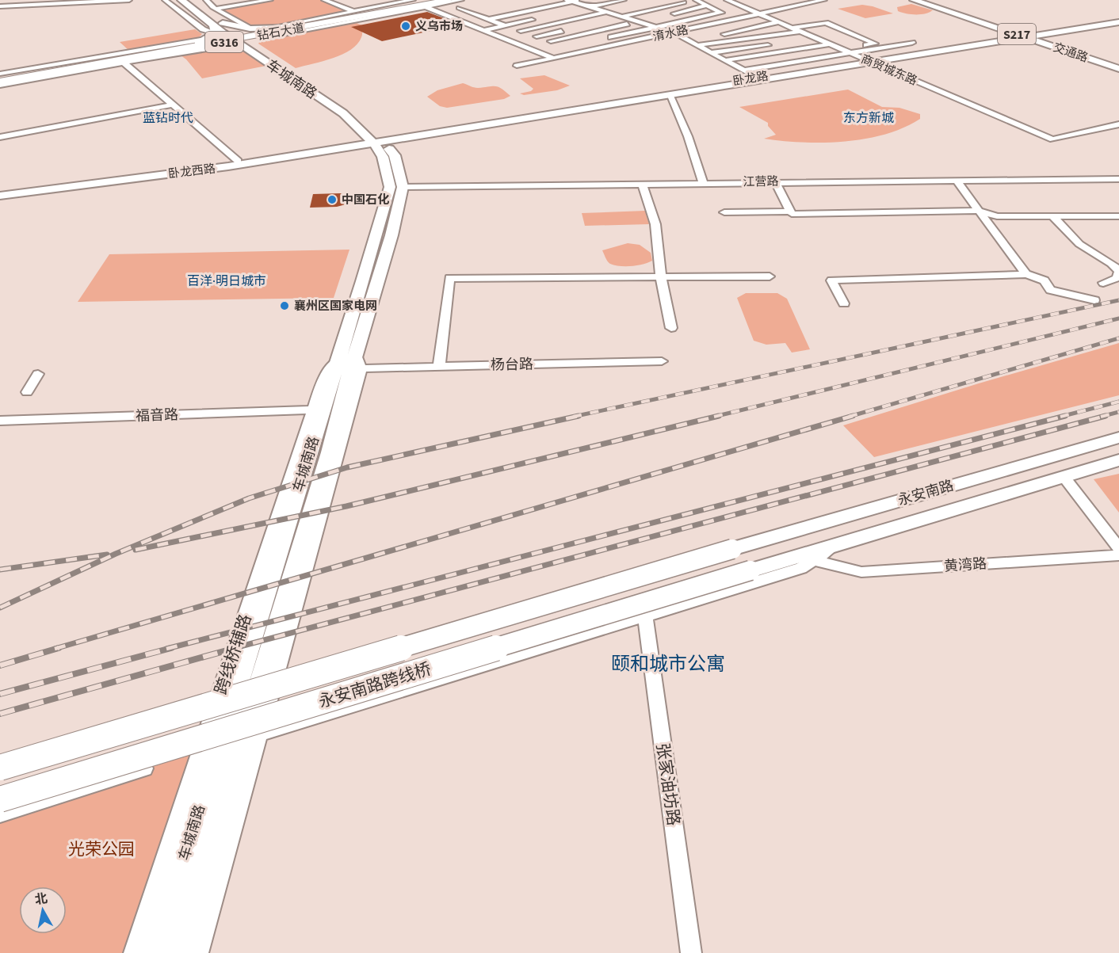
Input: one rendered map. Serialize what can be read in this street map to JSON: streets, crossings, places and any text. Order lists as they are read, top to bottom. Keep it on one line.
{"streets":{"highway":["钻石大道","G316"],"main road":["S217","交通路","卧龙路","车城南路","卧龙西路","永安南路","永安南路跨线桥"],"street":["淯水路","商贸城东路","江营路","杨台路","福音路","黄湾路","跨线桥辅路","张家油坊路"]},"crossings":[["钻石大道","车城南路"],["淯水路","商贸城东路"],["交通路","卧龙路"],["商贸城东路","卧龙路"],["卧龙路","车城南路"],["卧龙路","卧龙西路"],["车城南路","卧龙西路"],["车城南路","江营路"],["车城南路","杨台路"],["车城南路","跨线桥辅路"],["福音路","跨线桥辅路"],["永安南路","永安南路跨线桥"]],"districts":["蓝钻时代","东方新城","百洋·明日城市","颐和城市公寓"],"parks":["光荣公园"],"places":["义乌市场","中国石化","襄州区国家电网"],"north":"top"}
